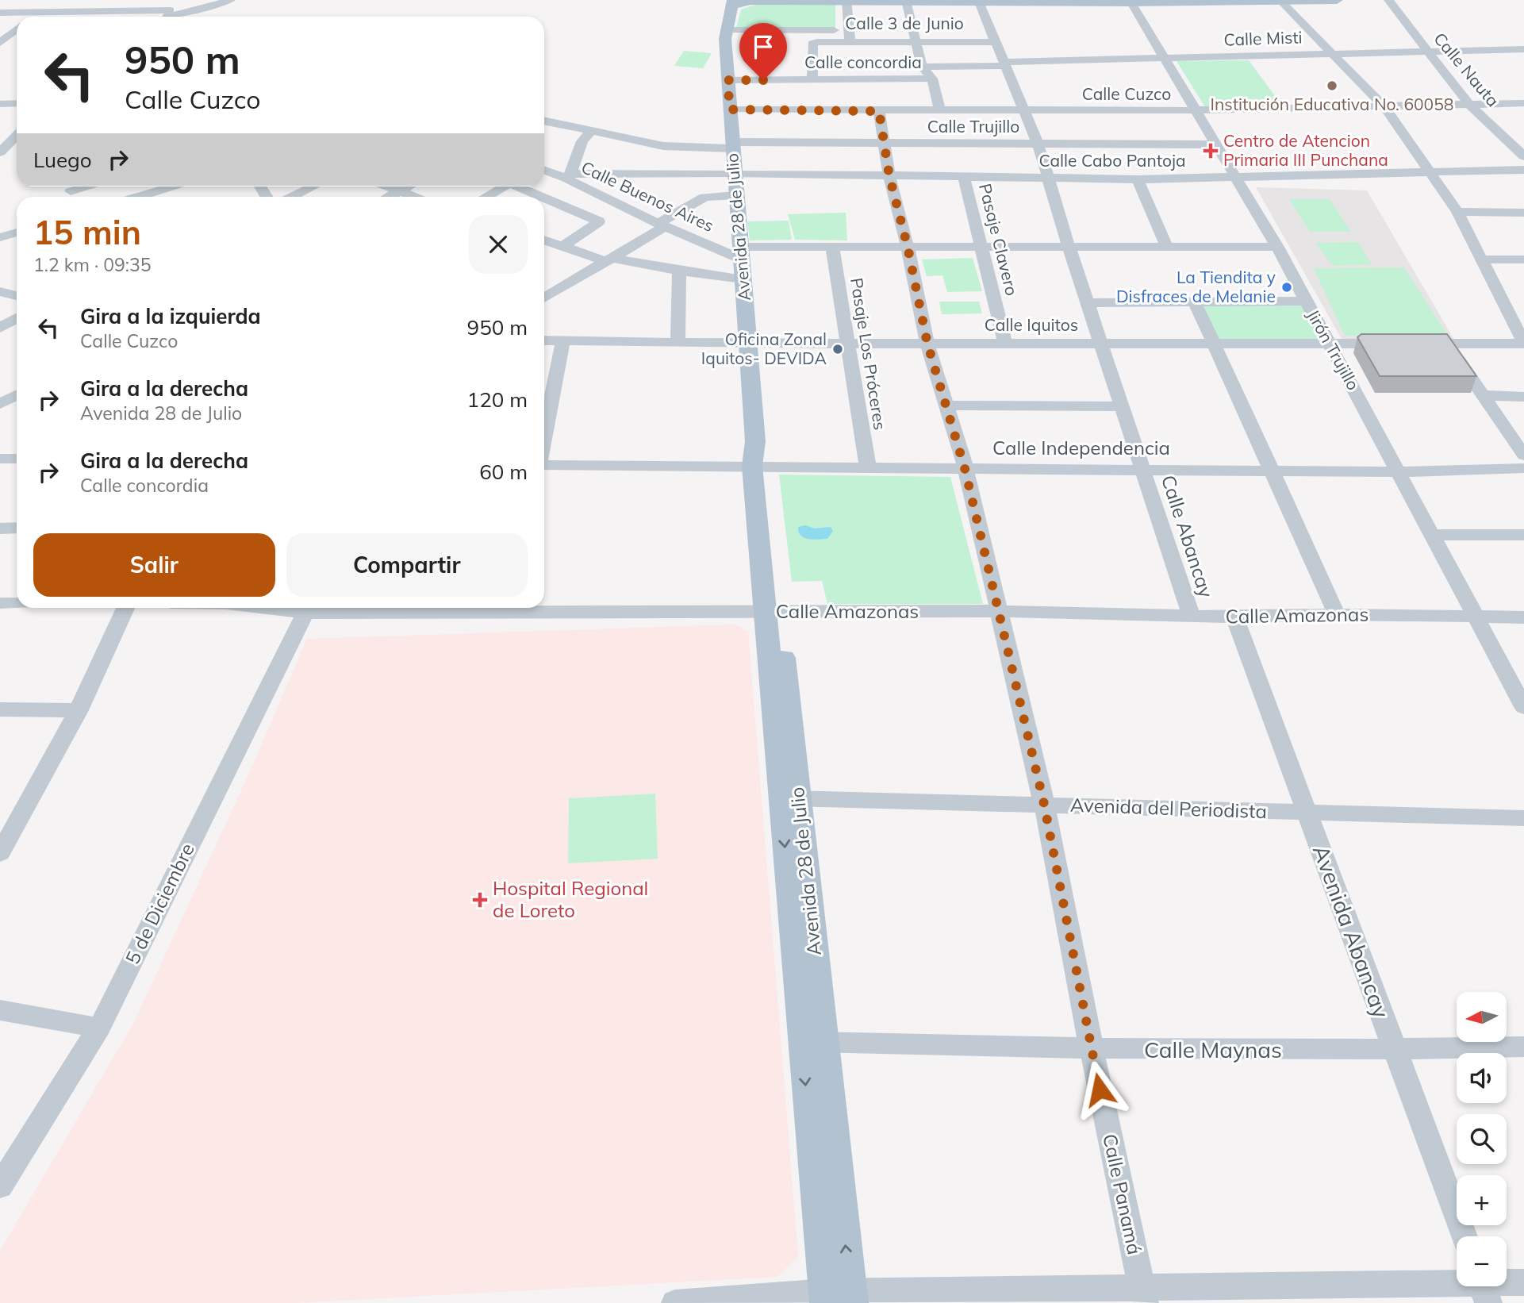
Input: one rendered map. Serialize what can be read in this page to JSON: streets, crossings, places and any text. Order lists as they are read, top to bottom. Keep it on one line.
{"streets":{"main road":["Avenida 28 de Julio"],"street":["Calle 3 de Junio","Calle Misti","Calle concordia","Calle Nauta","Calle Cuzco","Calle Trujillo","Calle Cabo Pantoja","Calle Buenos Aires","Pasaje Clavero","Calle Iquitos","Jirón Trujillo","Pasaje Los Próceres","Calle Independencia","Calle Abancay","Calle Amazonas","Avenida del Periodista","5 de Diciembre","Avenida Abancay","Calle Maynas","Calle Panamá"]},"crossings":[["Calle 3 de Junio","Calle concordia"],["Calle 3 de Junio","Calle Abancay"],["Calle Misti","Calle Nauta"],["Calle Misti","Jirón Trujillo"],["Calle Misti","Calle Abancay"],["Calle concordia","Avenida 28 de Julio"],["Calle Nauta","Calle Cuzco"],["Calle Cuzco","Avenida 28 de Julio"],["Calle Cuzco","Jirón Trujillo"],["Calle Cuzco","Calle Abancay"],["Calle Cuzco","Calle Panamá"],["Calle Trujillo","Avenida 28 de Julio"],["Calle Trujillo","Jirón Trujillo"],["Calle Trujillo","Calle Abancay"],["Calle Trujillo","Calle Panamá"],["Calle Cabo Pantoja","Calle Buenos Aires"],["Calle Cabo Pantoja","Avenida 28 de Julio"],["Calle Cabo Pantoja","Pasaje Clavero"],["Calle Cabo Pantoja","Jirón Trujillo"],["Calle Cabo Pantoja","Calle Abancay"],["Calle Cabo Pantoja","Calle Panamá"],["Calle Buenos Aires","Avenida 28 de Julio"],["Avenida 28 de Julio","Calle Iquitos"],["Avenida 28 de Julio","Calle Independencia"],["Avenida 28 de Julio","Calle Amazonas"],["Avenida 28 de Julio","Avenida del Periodista"],["Avenida 28 de Julio","Calle Maynas"],["Pasaje Clavero","Calle Iquitos"],["Calle Iquitos","Jirón Trujillo"],["Calle Iquitos","Pasaje Los Próceres"],["Calle Iquitos","Calle Abancay"],["Calle Iquitos","Calle Panamá"],["Jirón Trujillo","Calle Independencia"],["Jirón Trujillo","Calle Amazonas"],["Pasaje Los Próceres","Calle Independencia"],["Calle Independencia","Calle Abancay"],["Calle Independencia","Calle Panamá"],["Calle Abancay","Calle Amazonas"],["Calle Amazonas","5 de Diciembre"],["Calle Amazonas","Avenida Abancay"],["Calle Amazonas","Calle Panamá"],["Avenida del Periodista","Avenida Abancay"],["Avenida del Periodista","Calle Panamá"],["Avenida Abancay","Calle Maynas"],["Calle Maynas","Calle Panamá"]],"places":{"other":["Institución Educativa No. 60058","La Tiendita y Disfraces de Melanie","Oficina Zonal Iquitos- DEVIDA"],"health":["Centro de Atencion Primaria III Punchana","Hospital Regional de Loreto"]},"north":"left","page":{"turn":["950 m","Calle Cuzco"],"then":"Luego","heading":["15 min","1.2 km · 09:35"],"list":[{"name":"Gira a la izquierda","note":"Calle Cuzco","value":"950 m"},{"name":"Gira a la derecha","note":"Avenida 28 de Julio","value":"120 m"},{"name":"Gira a la derecha","note":"Calle concordia","value":"60 m"}],"buttons":["Salir","Compartir"],"map_buttons":["+","−"]}}
